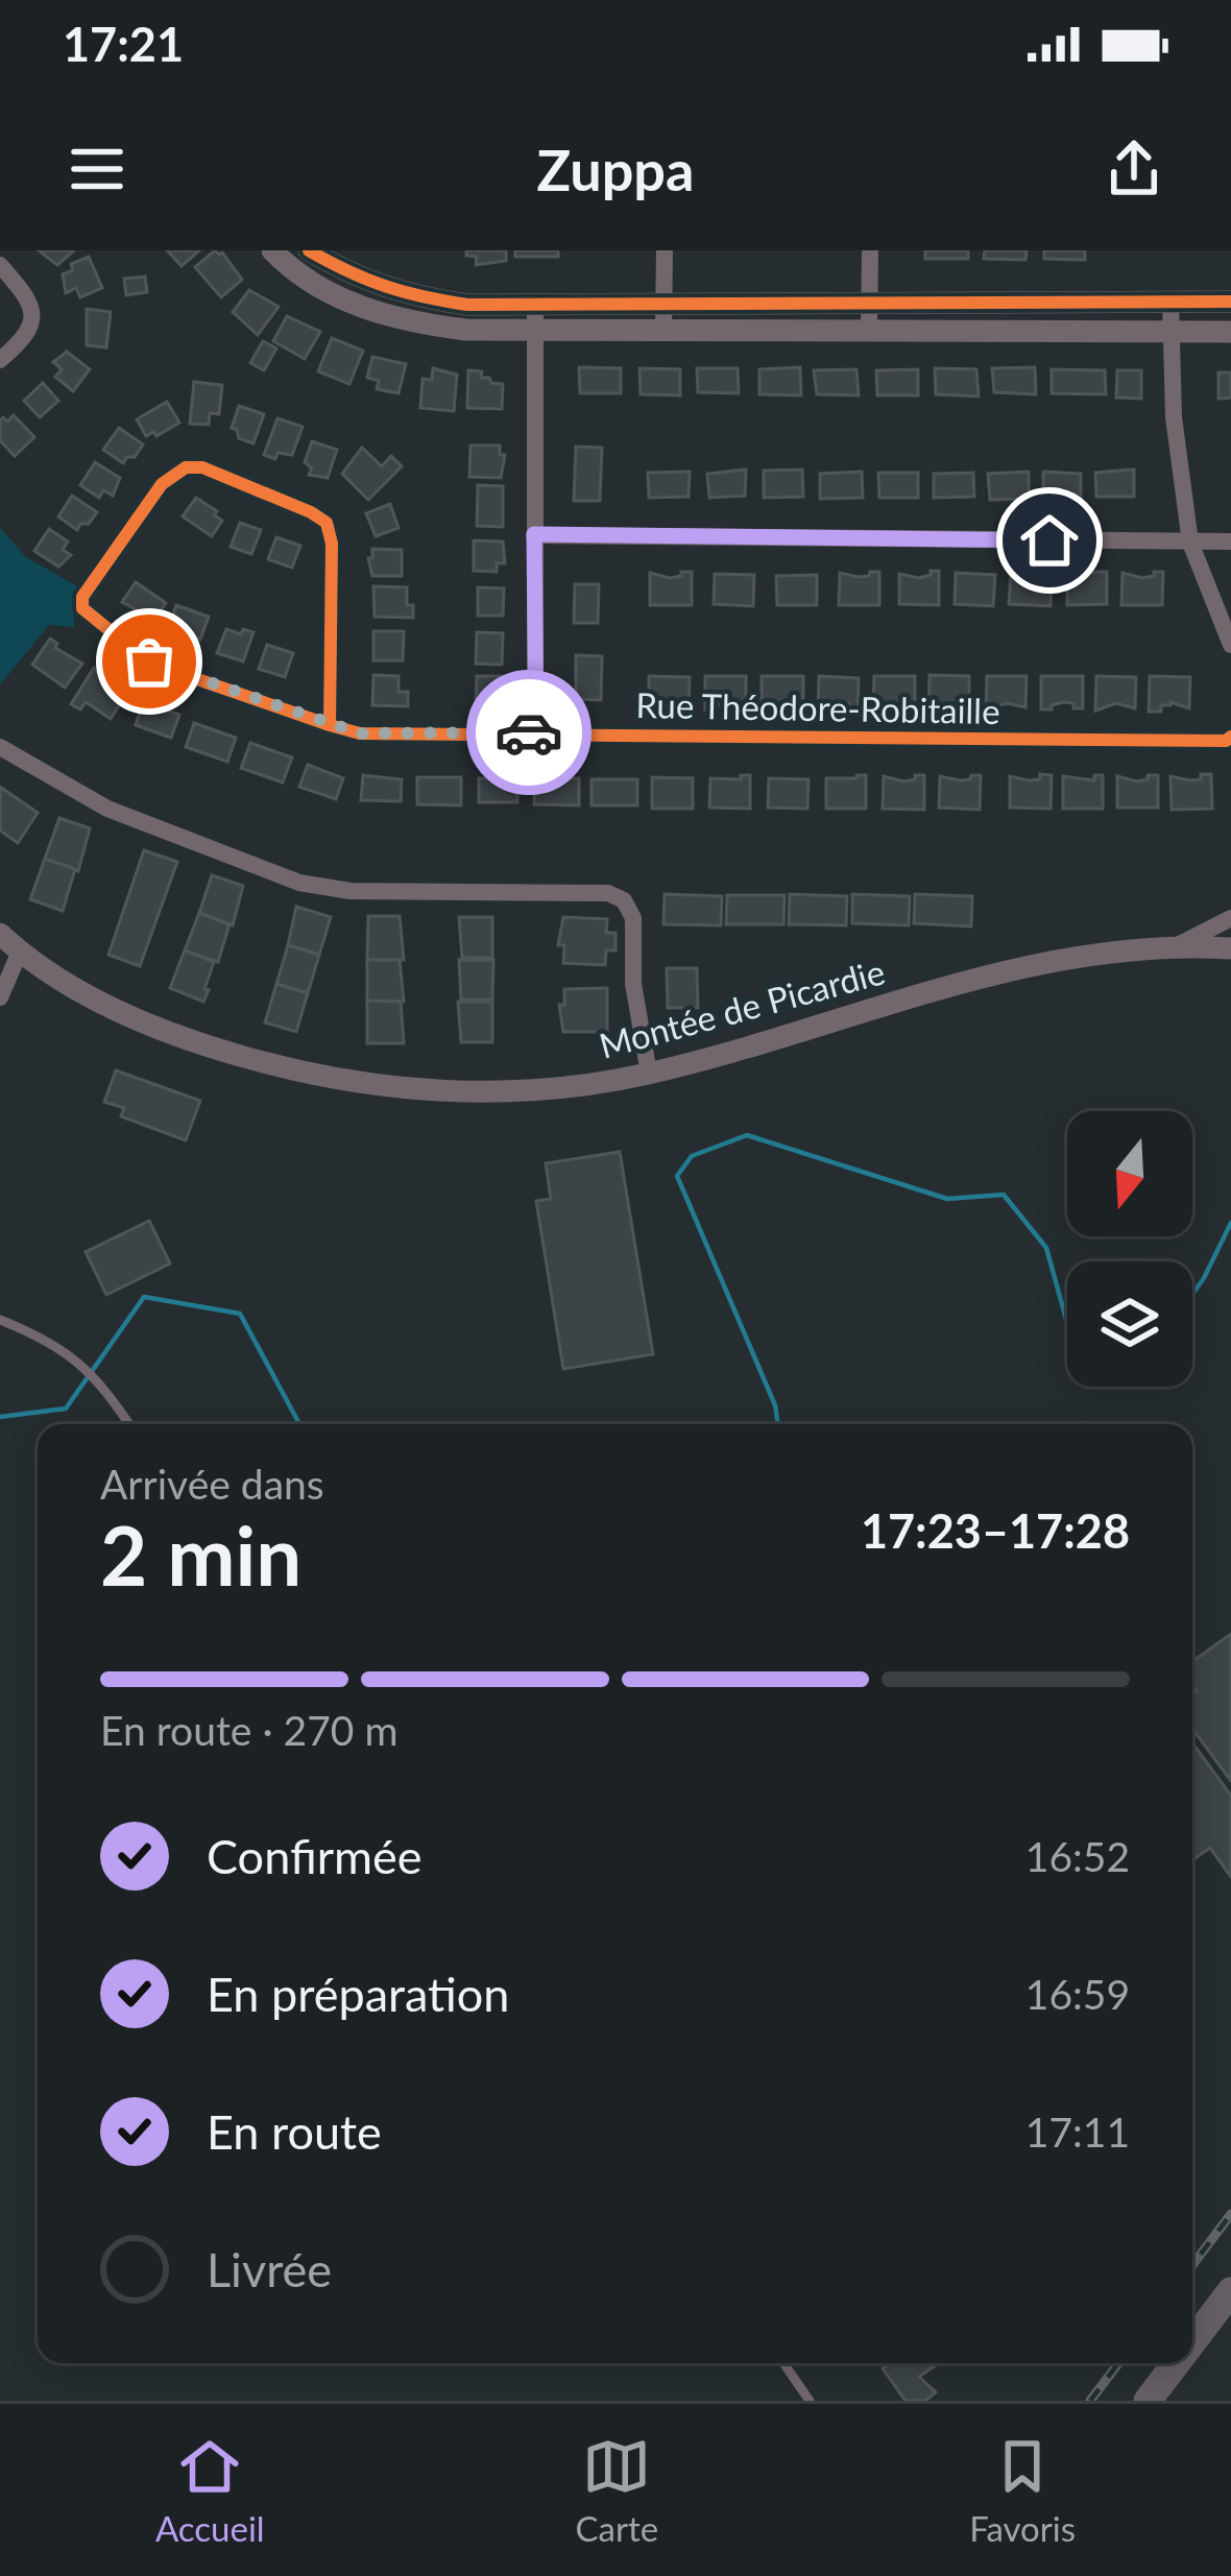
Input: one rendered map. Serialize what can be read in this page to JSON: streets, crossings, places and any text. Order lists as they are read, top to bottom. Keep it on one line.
{"streets":{"street":["Rue Théodore-Robitaille","Montée de Picardie"]},"north":"bottom","page":{"status":"17:21","header":"Zuppa","heading":["2 min","Arrivée dans","17:23–17:28"],"bar":"En route · 270 m","list":[["Confirmée","16:52"],["En préparation","16:59"],["En route","17:11"],"Livrée"],"tabs":["Accueil","Carte","Favoris"]}}
